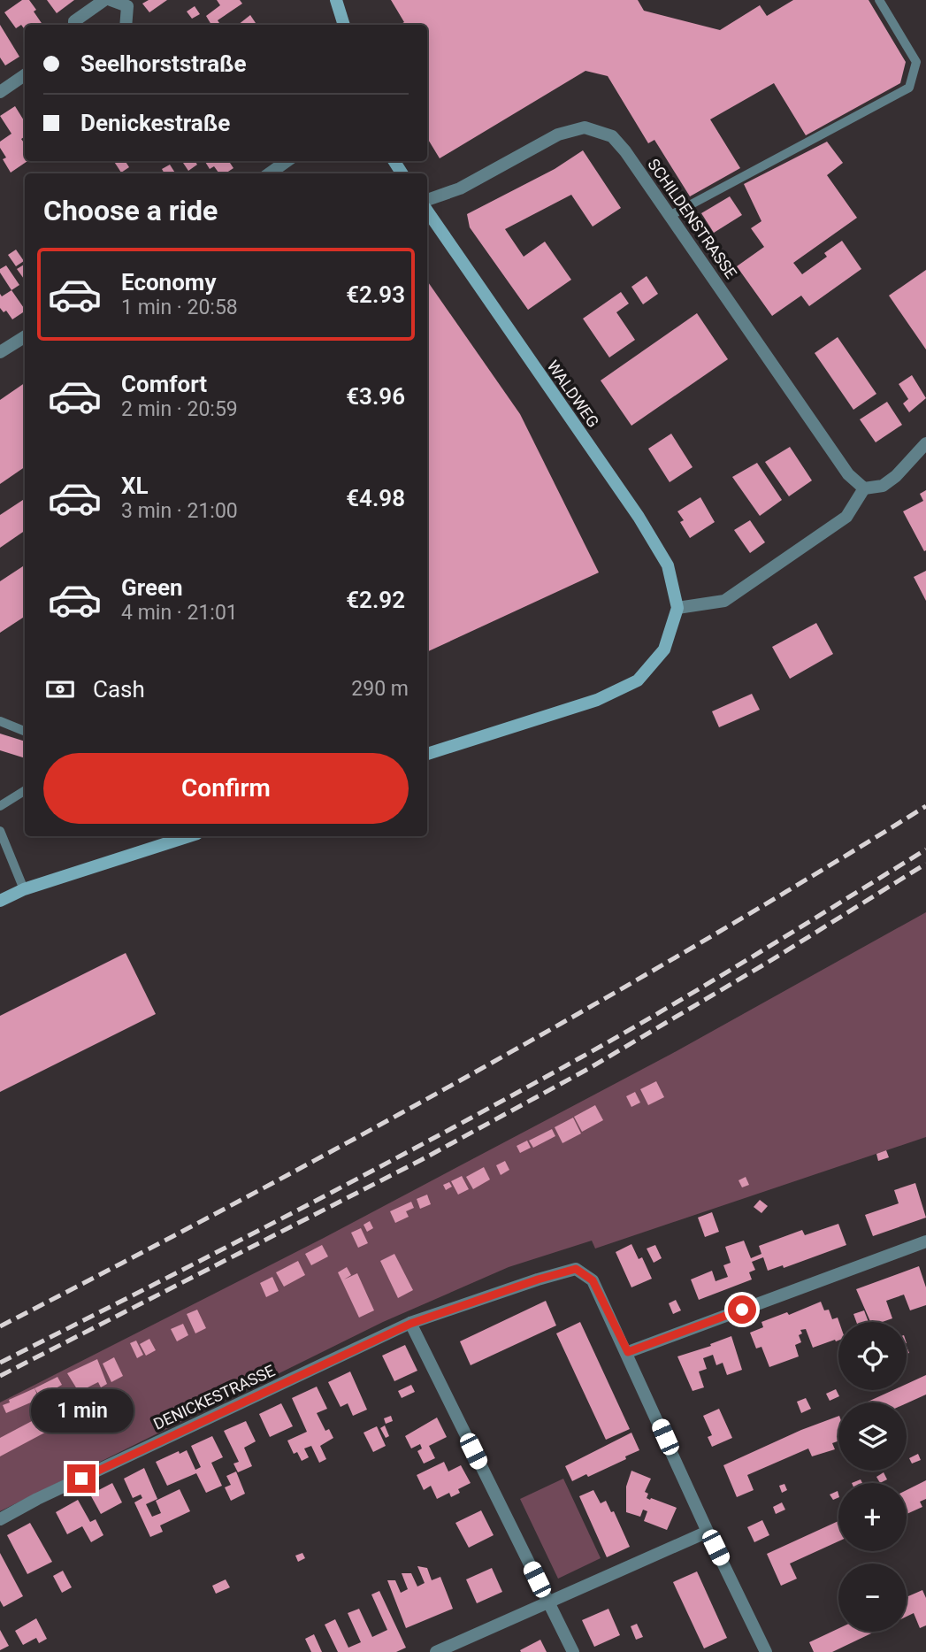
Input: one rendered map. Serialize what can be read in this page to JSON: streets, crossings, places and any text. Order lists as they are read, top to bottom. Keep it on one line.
{"streets":{"street":["SCHILDENSTRASSE","WALDWEG","DENICKESTRASSE"]},"page":{"banner":["Seelhorststraße","Denickestraße"],"heading":"Choose a ride","list":[{"name":"Economy","note":"1 min · 20:58","value":"€2.93"},{"name":"Comfort","note":"2 min · 20:59","value":"€3.96"},{"name":"XL","note":"3 min · 21:00","value":"€4.98"},{"name":"Green","note":"4 min · 21:01","value":"€2.92"}],"pay":["Cash","290 m"],"buttons":"Confirm","map_buttons":["+","−"],"bubble":"1 min"}}
